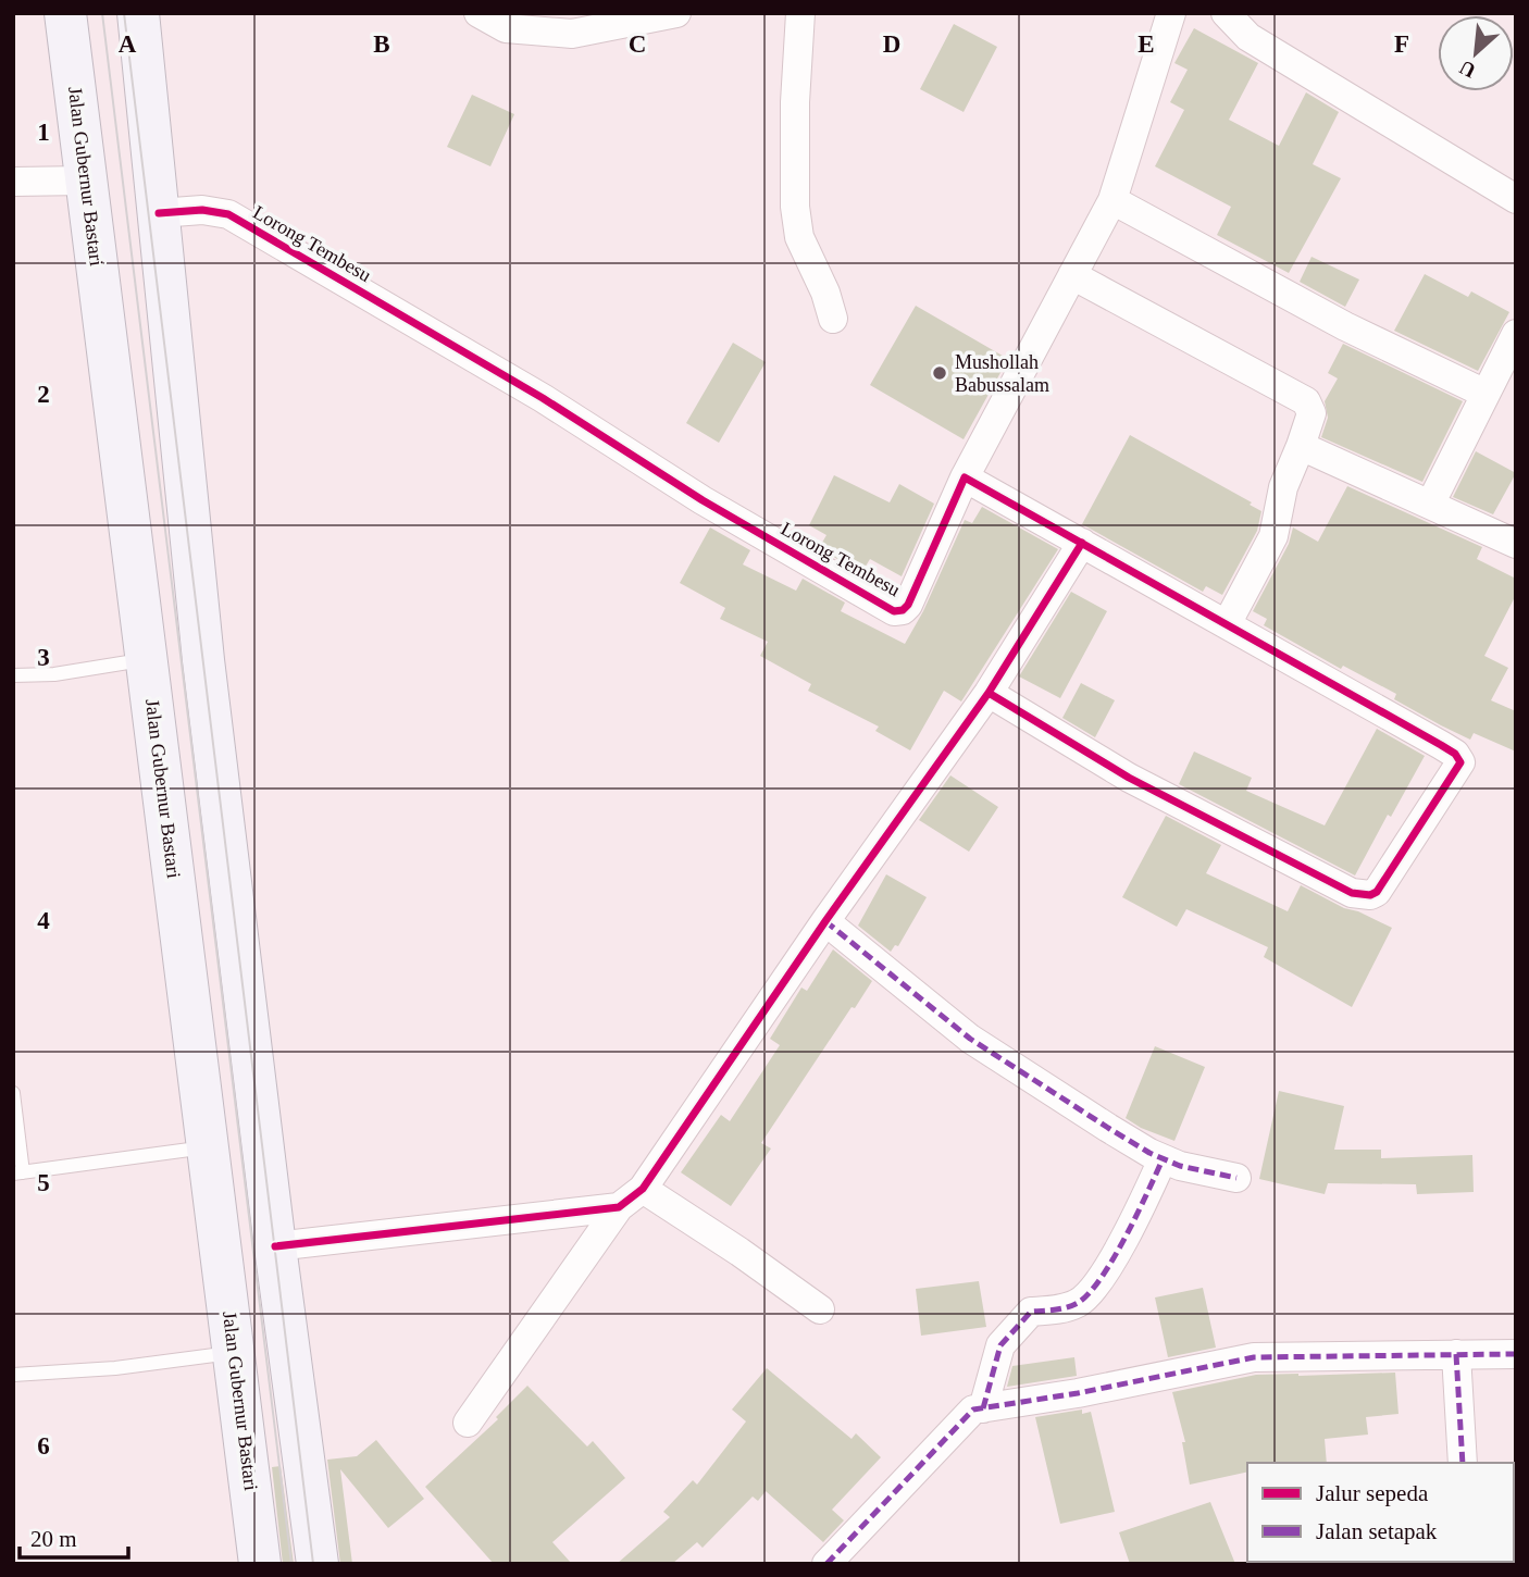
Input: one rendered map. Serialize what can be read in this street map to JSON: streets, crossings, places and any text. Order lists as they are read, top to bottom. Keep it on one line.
{"streets":{"highway":["Jalan Gubernur Bastari"],"street":["Lorong Tembesu"]},"places":["Mushollah Babussalam"],"legend":["Jalur sepeda","Jalan setapak"],"scale_bar":"20 m","north":"bottom left","grid":{"columns":["A","B","C","D","E","F"],"rows":["1","2","3","4","5","6"]}}
